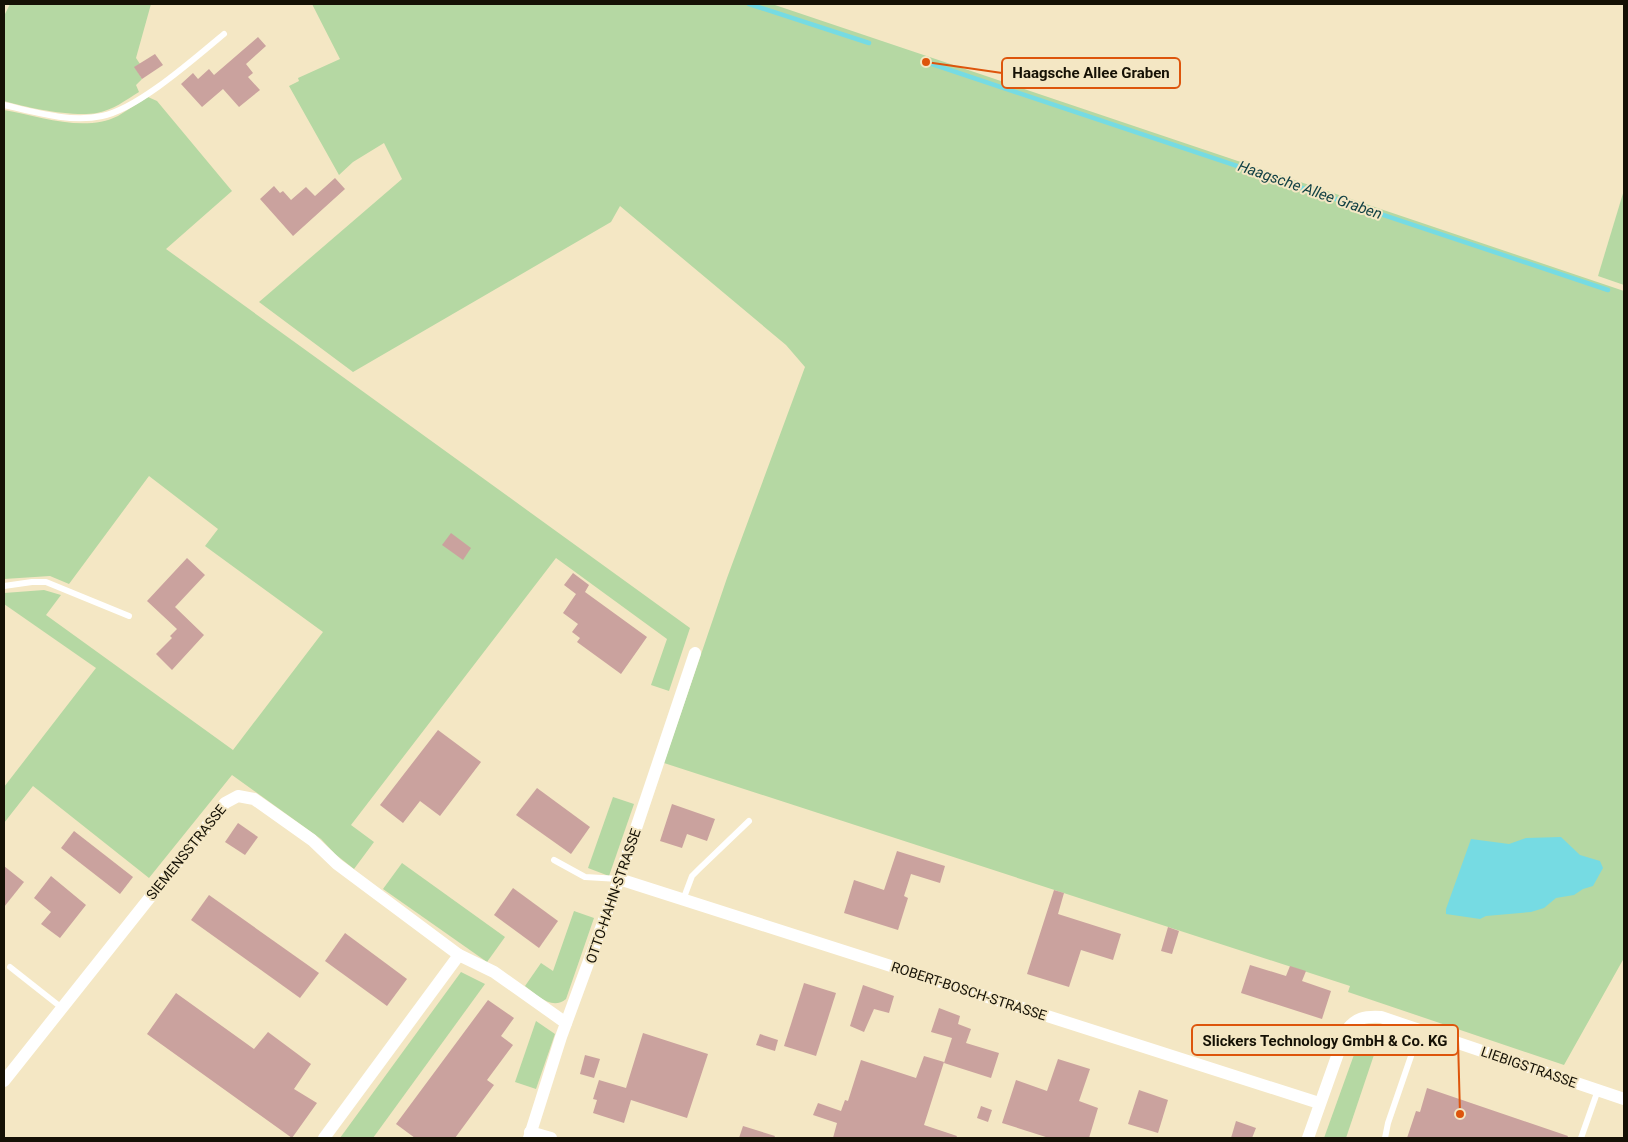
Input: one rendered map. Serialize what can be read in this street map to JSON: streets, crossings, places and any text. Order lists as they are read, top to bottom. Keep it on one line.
{"streets":{"street":["SIEMENSSTRASSE","OTTO-HAHN-STRASSE","ROBERT-BOSCH-STRASSE","LIEBIGSTRASSE"]},"crossings":[["SIEMENSSTRASSE","OTTO-HAHN-STRASSE"],["OTTO-HAHN-STRASSE","ROBERT-BOSCH-STRASSE"],["ROBERT-BOSCH-STRASSE","LIEBIGSTRASSE"]],"water":["Haagsche Allee Graben"],"places":["Haagsche Allee Graben","Slickers Technology GmbH & Co. KG"]}
